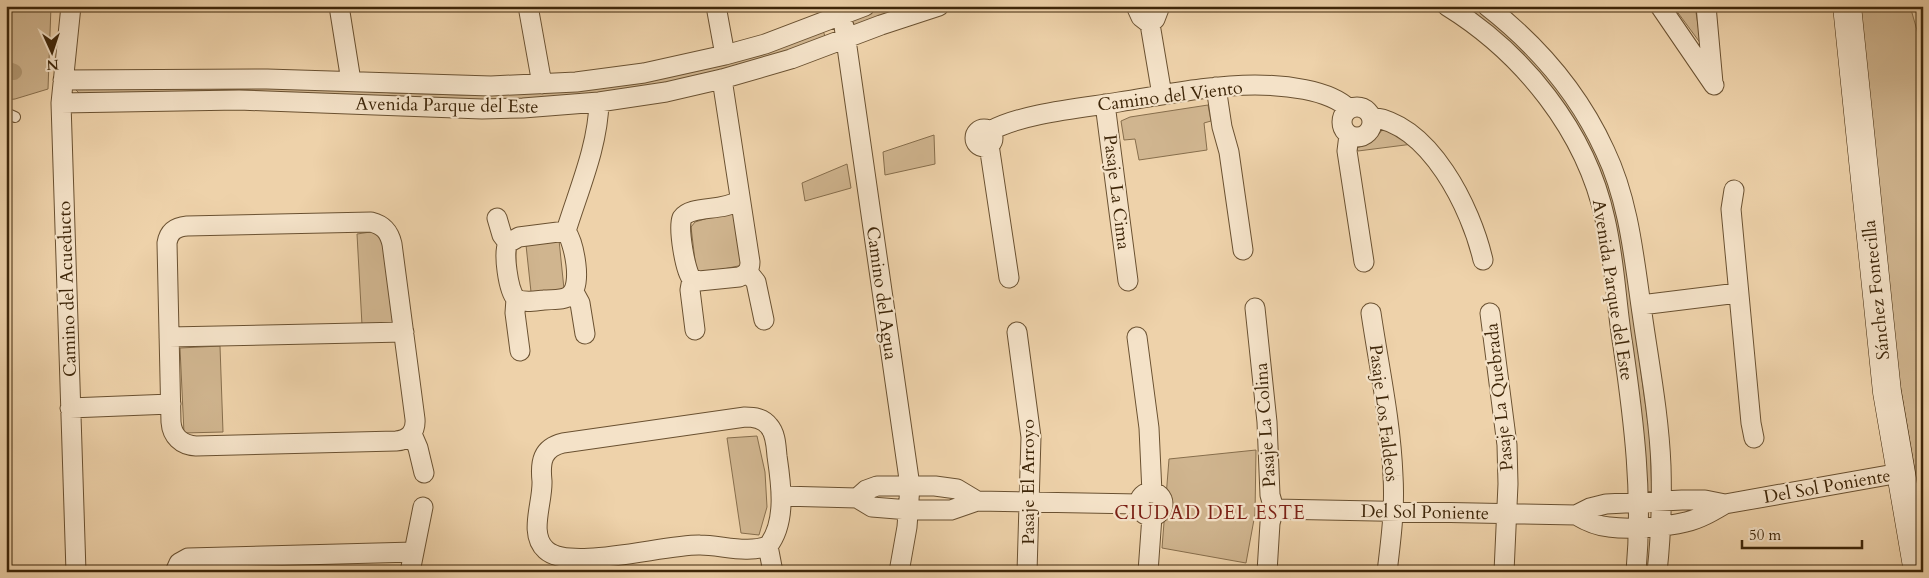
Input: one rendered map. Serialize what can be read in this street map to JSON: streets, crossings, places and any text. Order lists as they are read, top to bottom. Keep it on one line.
{"streets":{"street":["Camino del Viento","Avenida Parque del Este","Pasaje La Cima","Camino del Acueducto","Sánchez Fontecilla","Camino del Agua","Pasaje La Quebrada","Pasaje Los Faldeos","Pasaje La Colina","Pasaje El Arroyo","Del Sol Poniente"]},"crossings":[["Camino del Viento","Pasaje La Cima"],["Avenida Parque del Este","Camino del Acueducto"],["Avenida Parque del Este","Camino del Agua"],["Avenida Parque del Este","Del Sol Poniente"],["Sánchez Fontecilla","Del Sol Poniente"],["Pasaje La Quebrada","Del Sol Poniente"],["Pasaje Los Faldeos","Del Sol Poniente"],["Pasaje La Colina","Del Sol Poniente"]],"districts":["CIUDAD DEL ESTE"],"scale_bar":"50 m","north":"bottom"}
